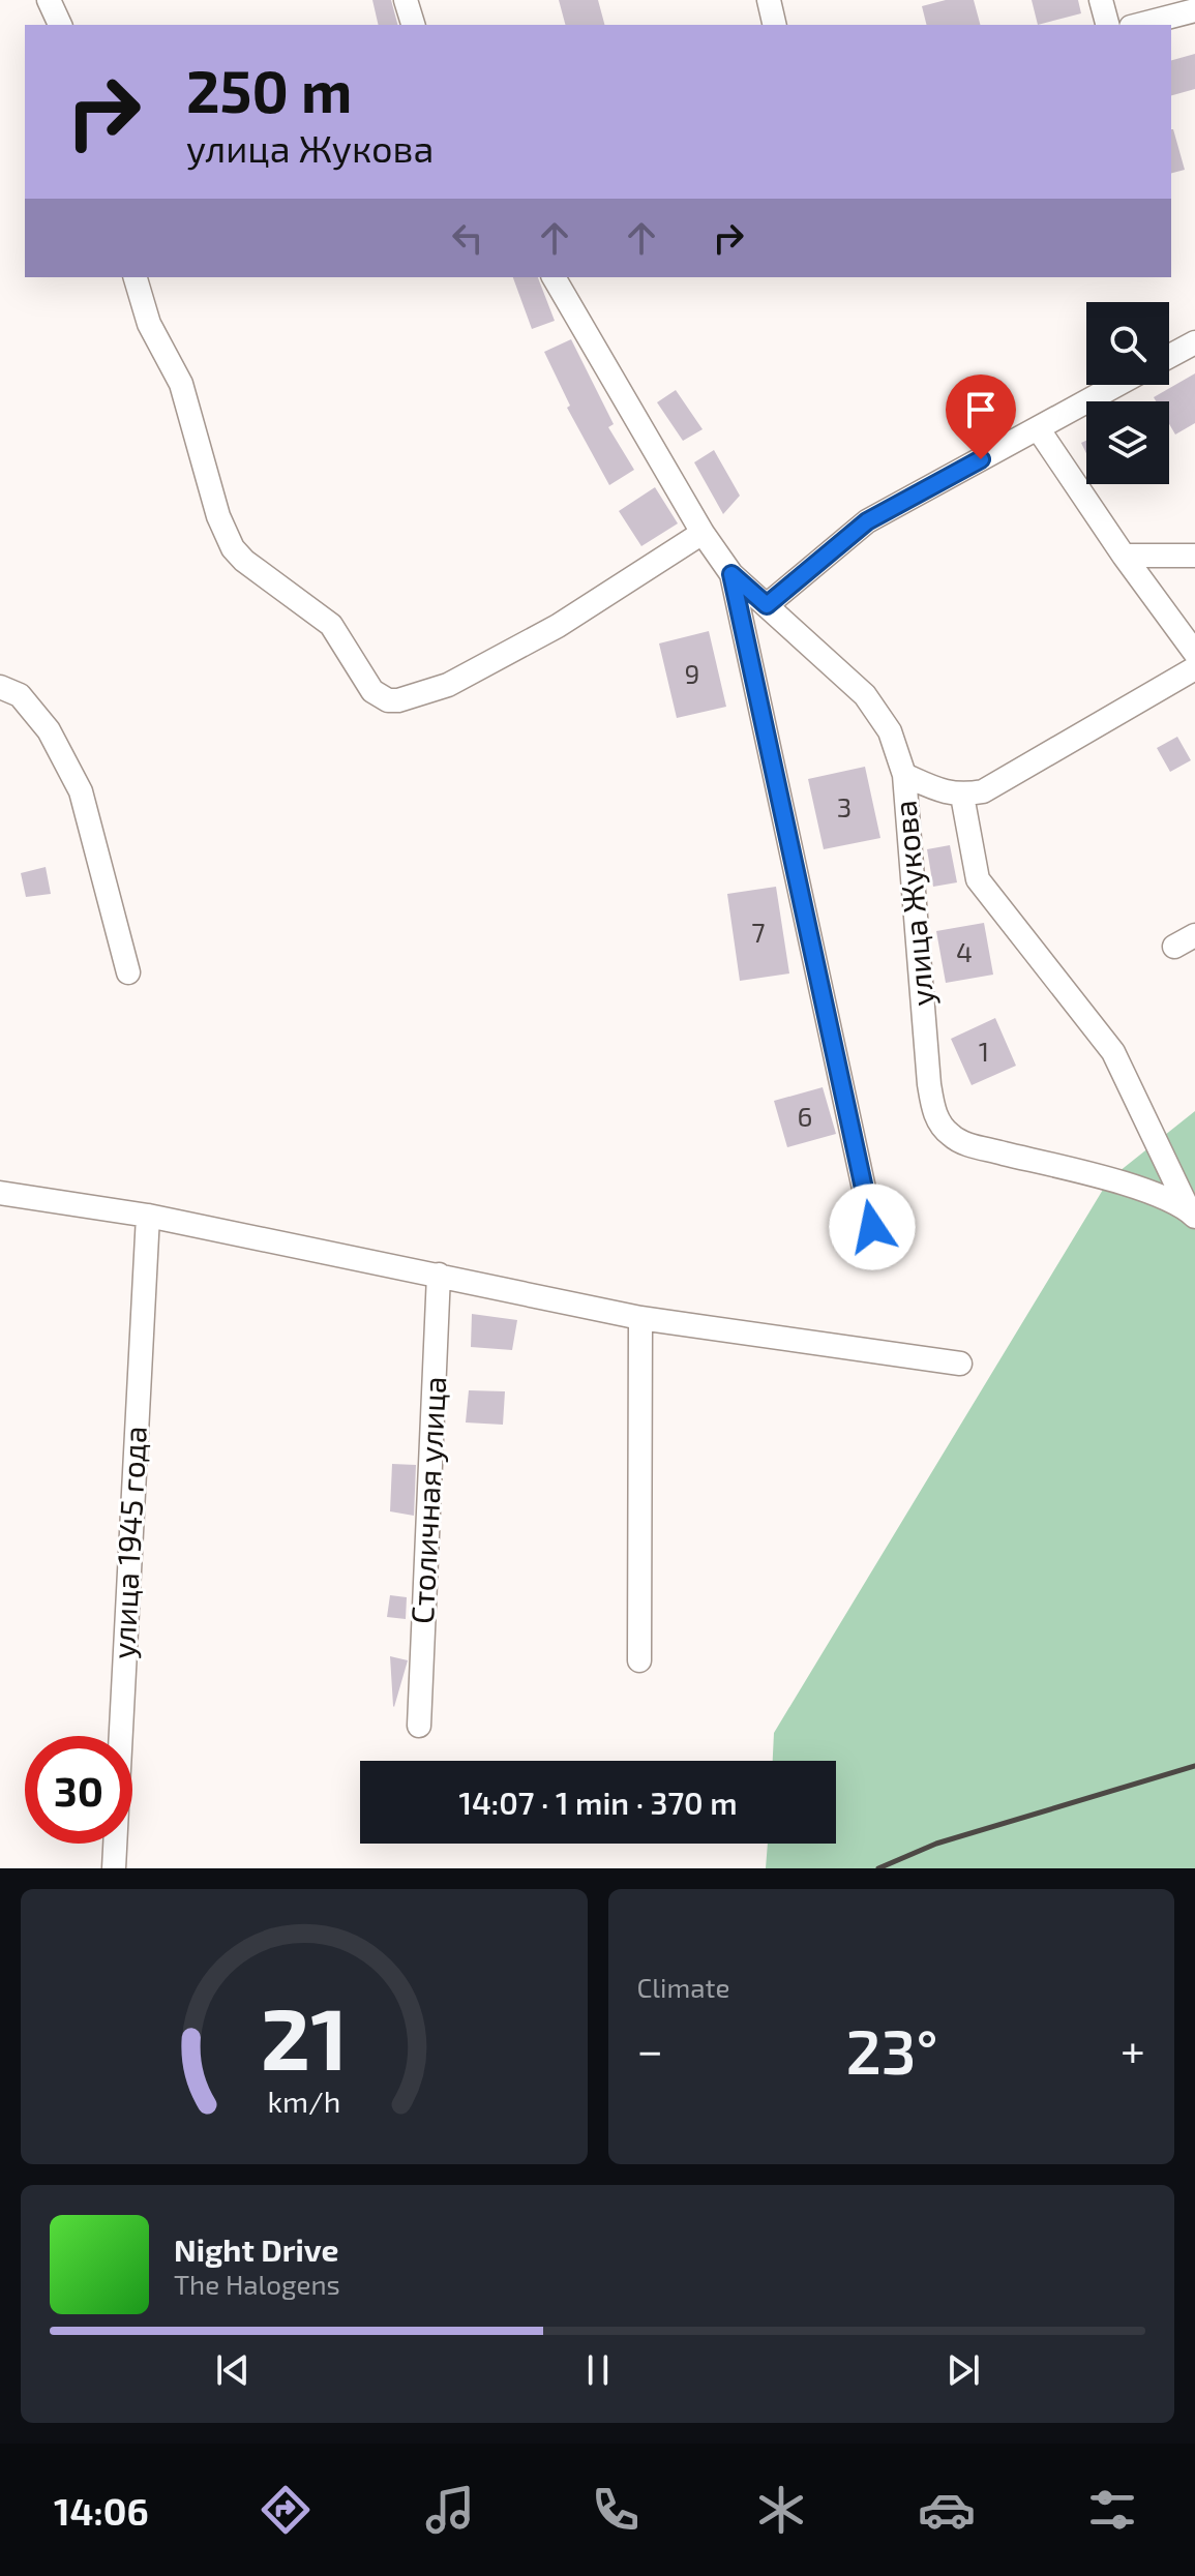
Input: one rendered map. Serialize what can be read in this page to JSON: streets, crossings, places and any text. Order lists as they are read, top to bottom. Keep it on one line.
{"streets":{"street":["улица Жукова","Столичная улица","улица 1945 года"]},"house_numbers":["9","3","7","4","1","6"],"page":{"turn":["250 m","улица Жукова"],"limit":"30","trip":"14:07 · 1 min · 370 m","tile":"Climate","heat":["−","23°","+"],"song":["Night Drive","The Halogens"],"tabs":"14:06","gauge":["21","km/h"]}}
